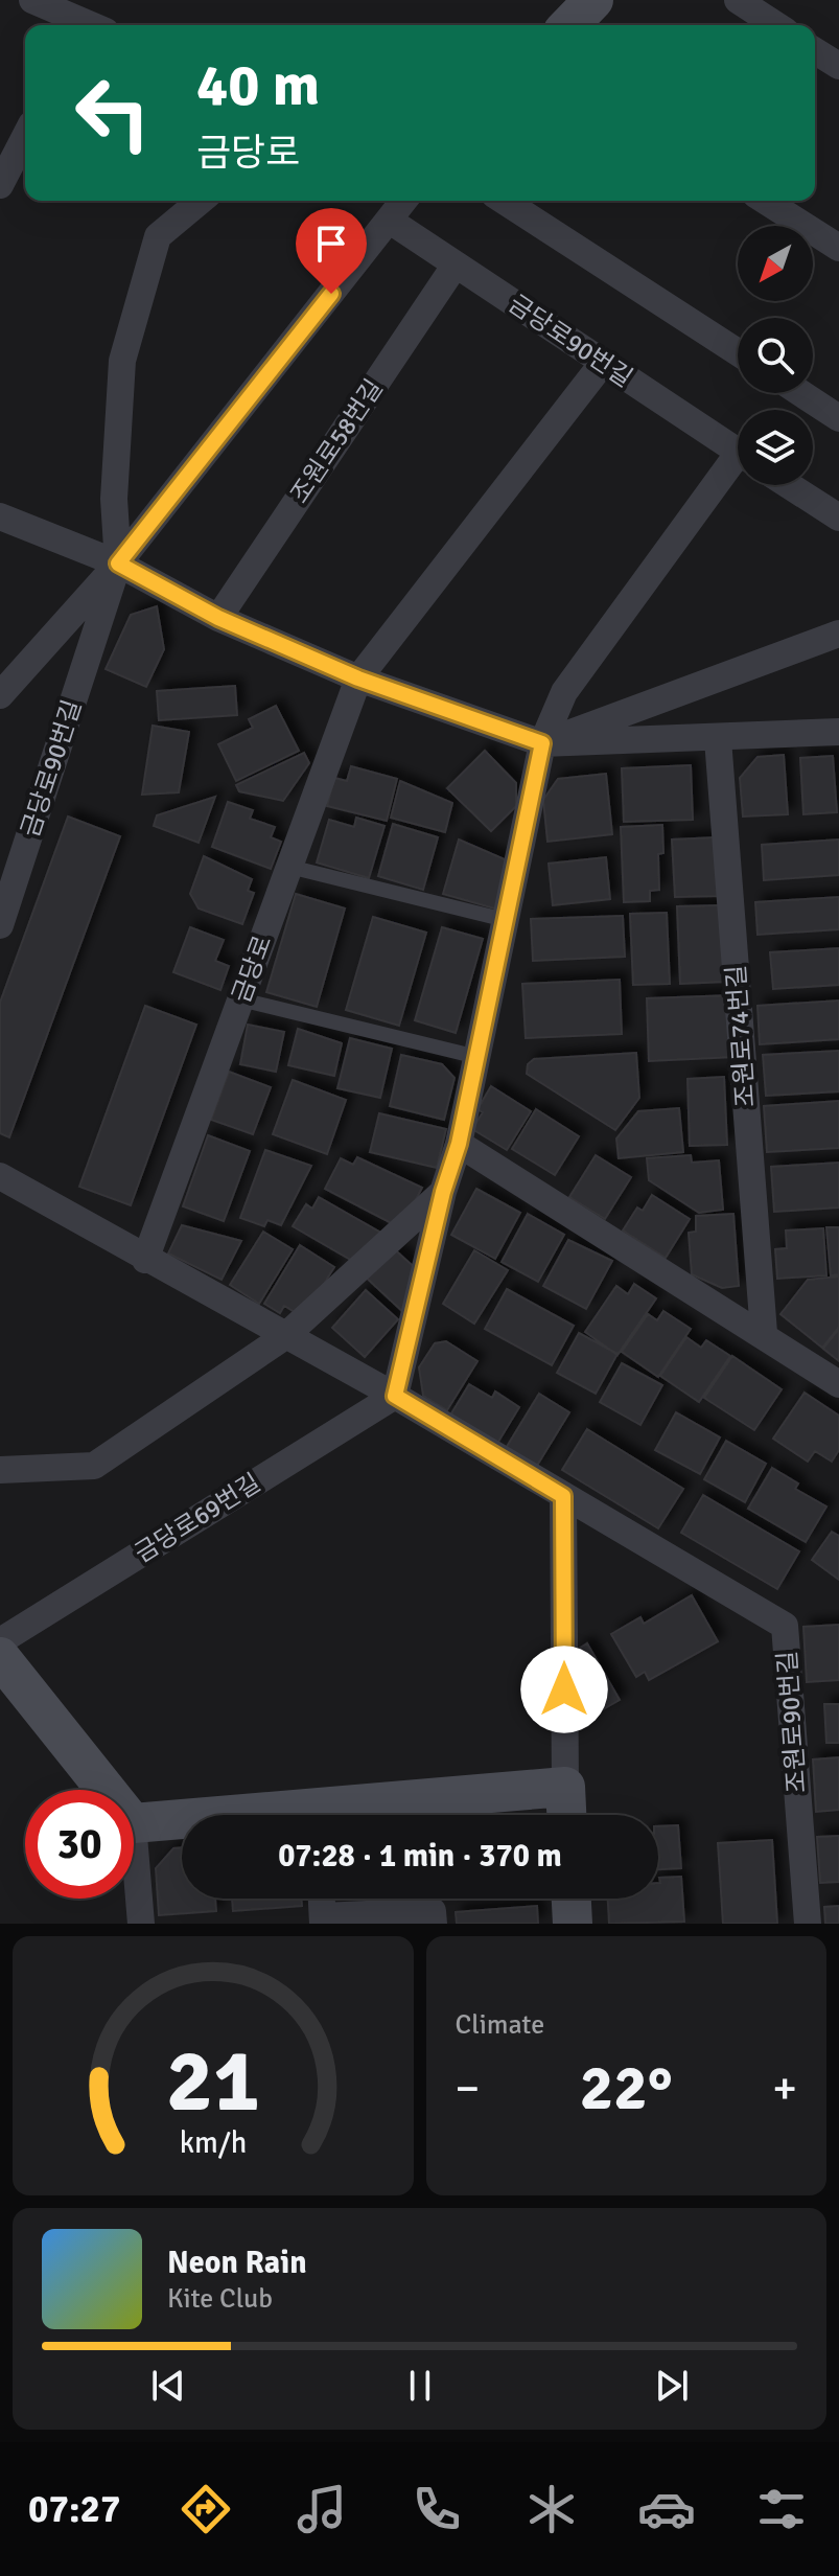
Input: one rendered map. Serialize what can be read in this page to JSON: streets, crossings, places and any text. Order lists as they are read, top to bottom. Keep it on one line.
{"streets":{"street":["금당로90번길","조원로58번길","금당로","조원로74번길","금당로69번길","조원로90번길"]},"crossings":[["금당로90번길","조원로58번길"]],"north":"bottom left","page":{"turn":["40 m","금당로"],"limit":"30","trip":"07:28 · 1 min · 370 m","tile":"Climate","heat":["−","22°","+"],"song":["Neon Rain","Kite Club"],"tabs":"07:27","gauge":["21","km/h"]}}
